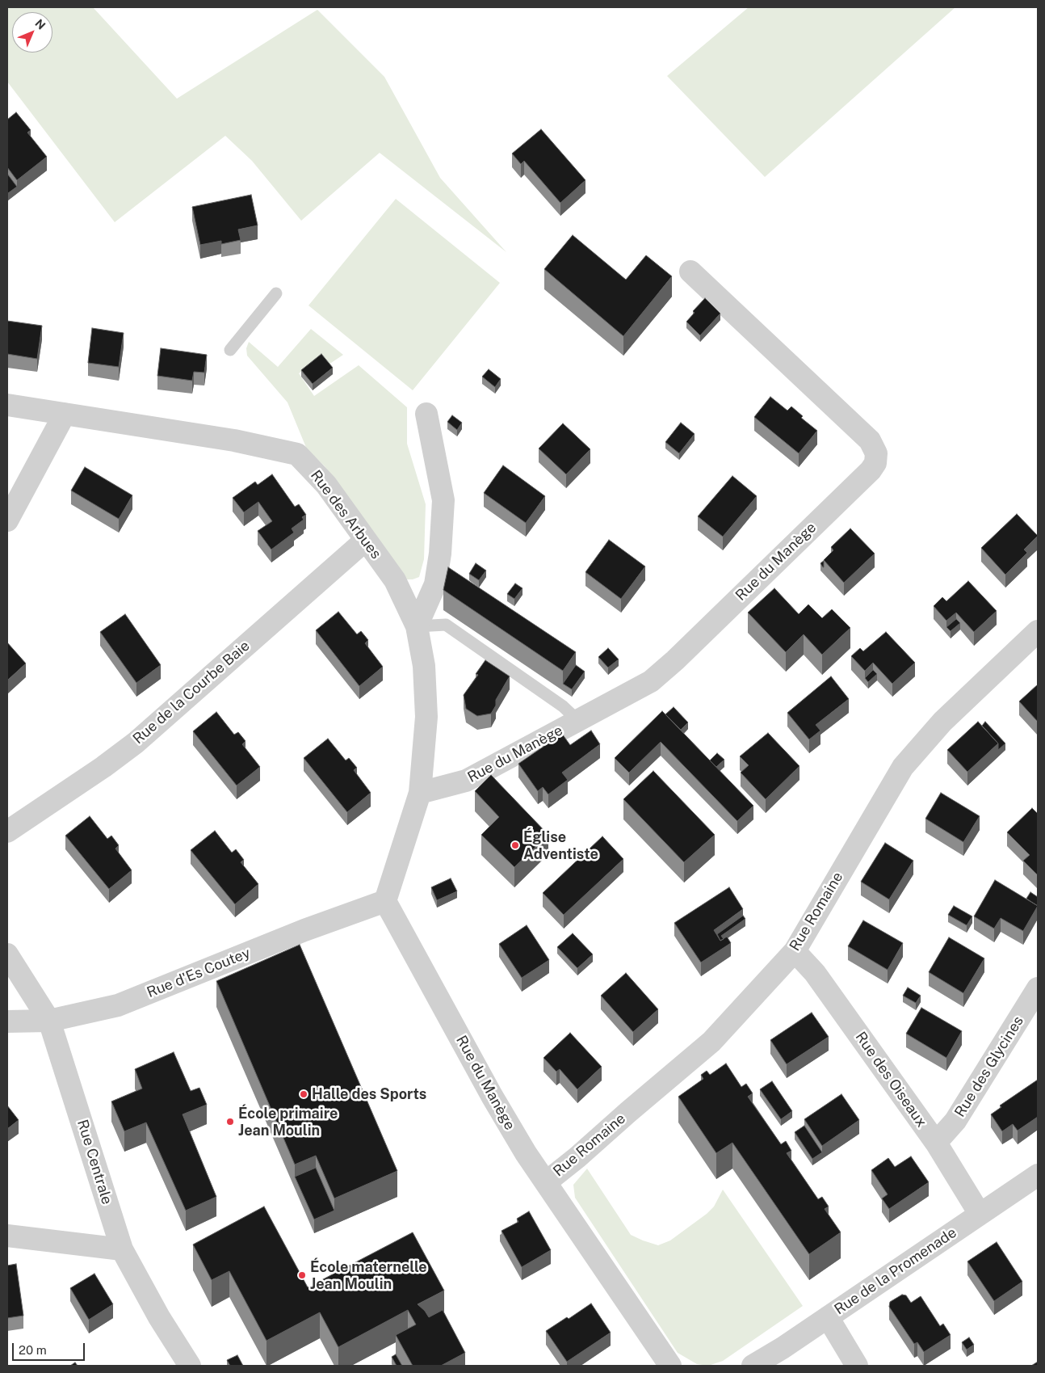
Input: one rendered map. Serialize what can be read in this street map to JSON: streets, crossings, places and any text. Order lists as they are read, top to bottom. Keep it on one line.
{"streets":{"street":["Rue des Arbues","Rue du Manège","Rue de la Courbe Baie","Rue Romaine","Rue d'Es Coutey","Rue des Glycines","Rue des Oiseaux","Rue Centrale","Rue de la Promenade"]},"crossings":[["Rue des Arbues","Rue du Manège"],["Rue des Arbues","Rue de la Courbe Baie"],["Rue du Manège","Rue Romaine"],["Rue du Manège","Rue d'Es Coutey"],["Rue Romaine","Rue des Oiseaux"],["Rue d'Es Coutey","Rue Centrale"],["Rue des Glycines","Rue des Oiseaux"],["Rue des Oiseaux","Rue de la Promenade"]],"places":["Église Adventiste","Halle des Sports","École primaire Jean Moulin","École maternelle Jean Moulin"],"scale_bar":"20 m","north":"top right"}
